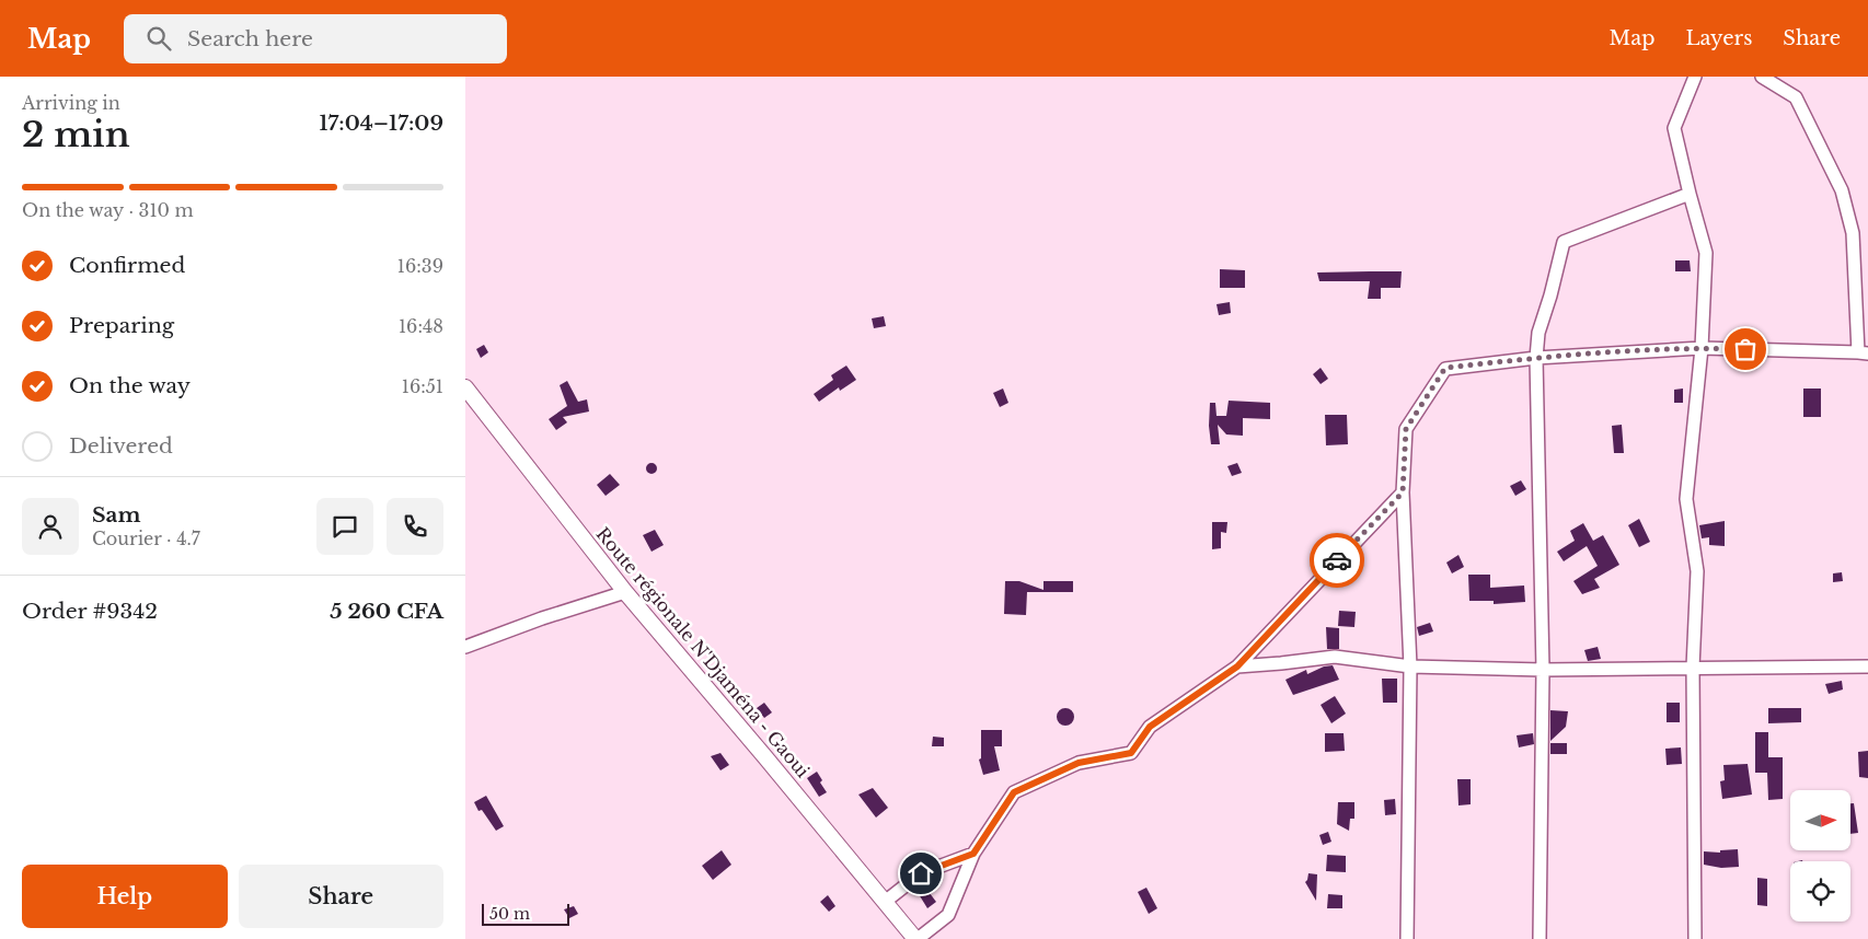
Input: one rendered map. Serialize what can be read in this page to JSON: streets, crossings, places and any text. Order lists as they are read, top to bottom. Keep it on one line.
{"streets":{"street":["Route régionale N'Djaména - Gaoui"]},"scale_bar":"50 m","north":"right","page":{"header":"Map","search":"Search here","nav":["Map","Layers","Share"],"heading":["2 min","Arriving in","17:04–17:09"],"panel":["Sam","Courier · 4.7","Order #9342","5 260 CFA"],"bar":"On the way · 310 m","list":[["Confirmed","16:39"],["Preparing","16:48"],["On the way","16:51"],"Delivered"],"buttons":["Help","Share"],"scale":"50 m"}}
